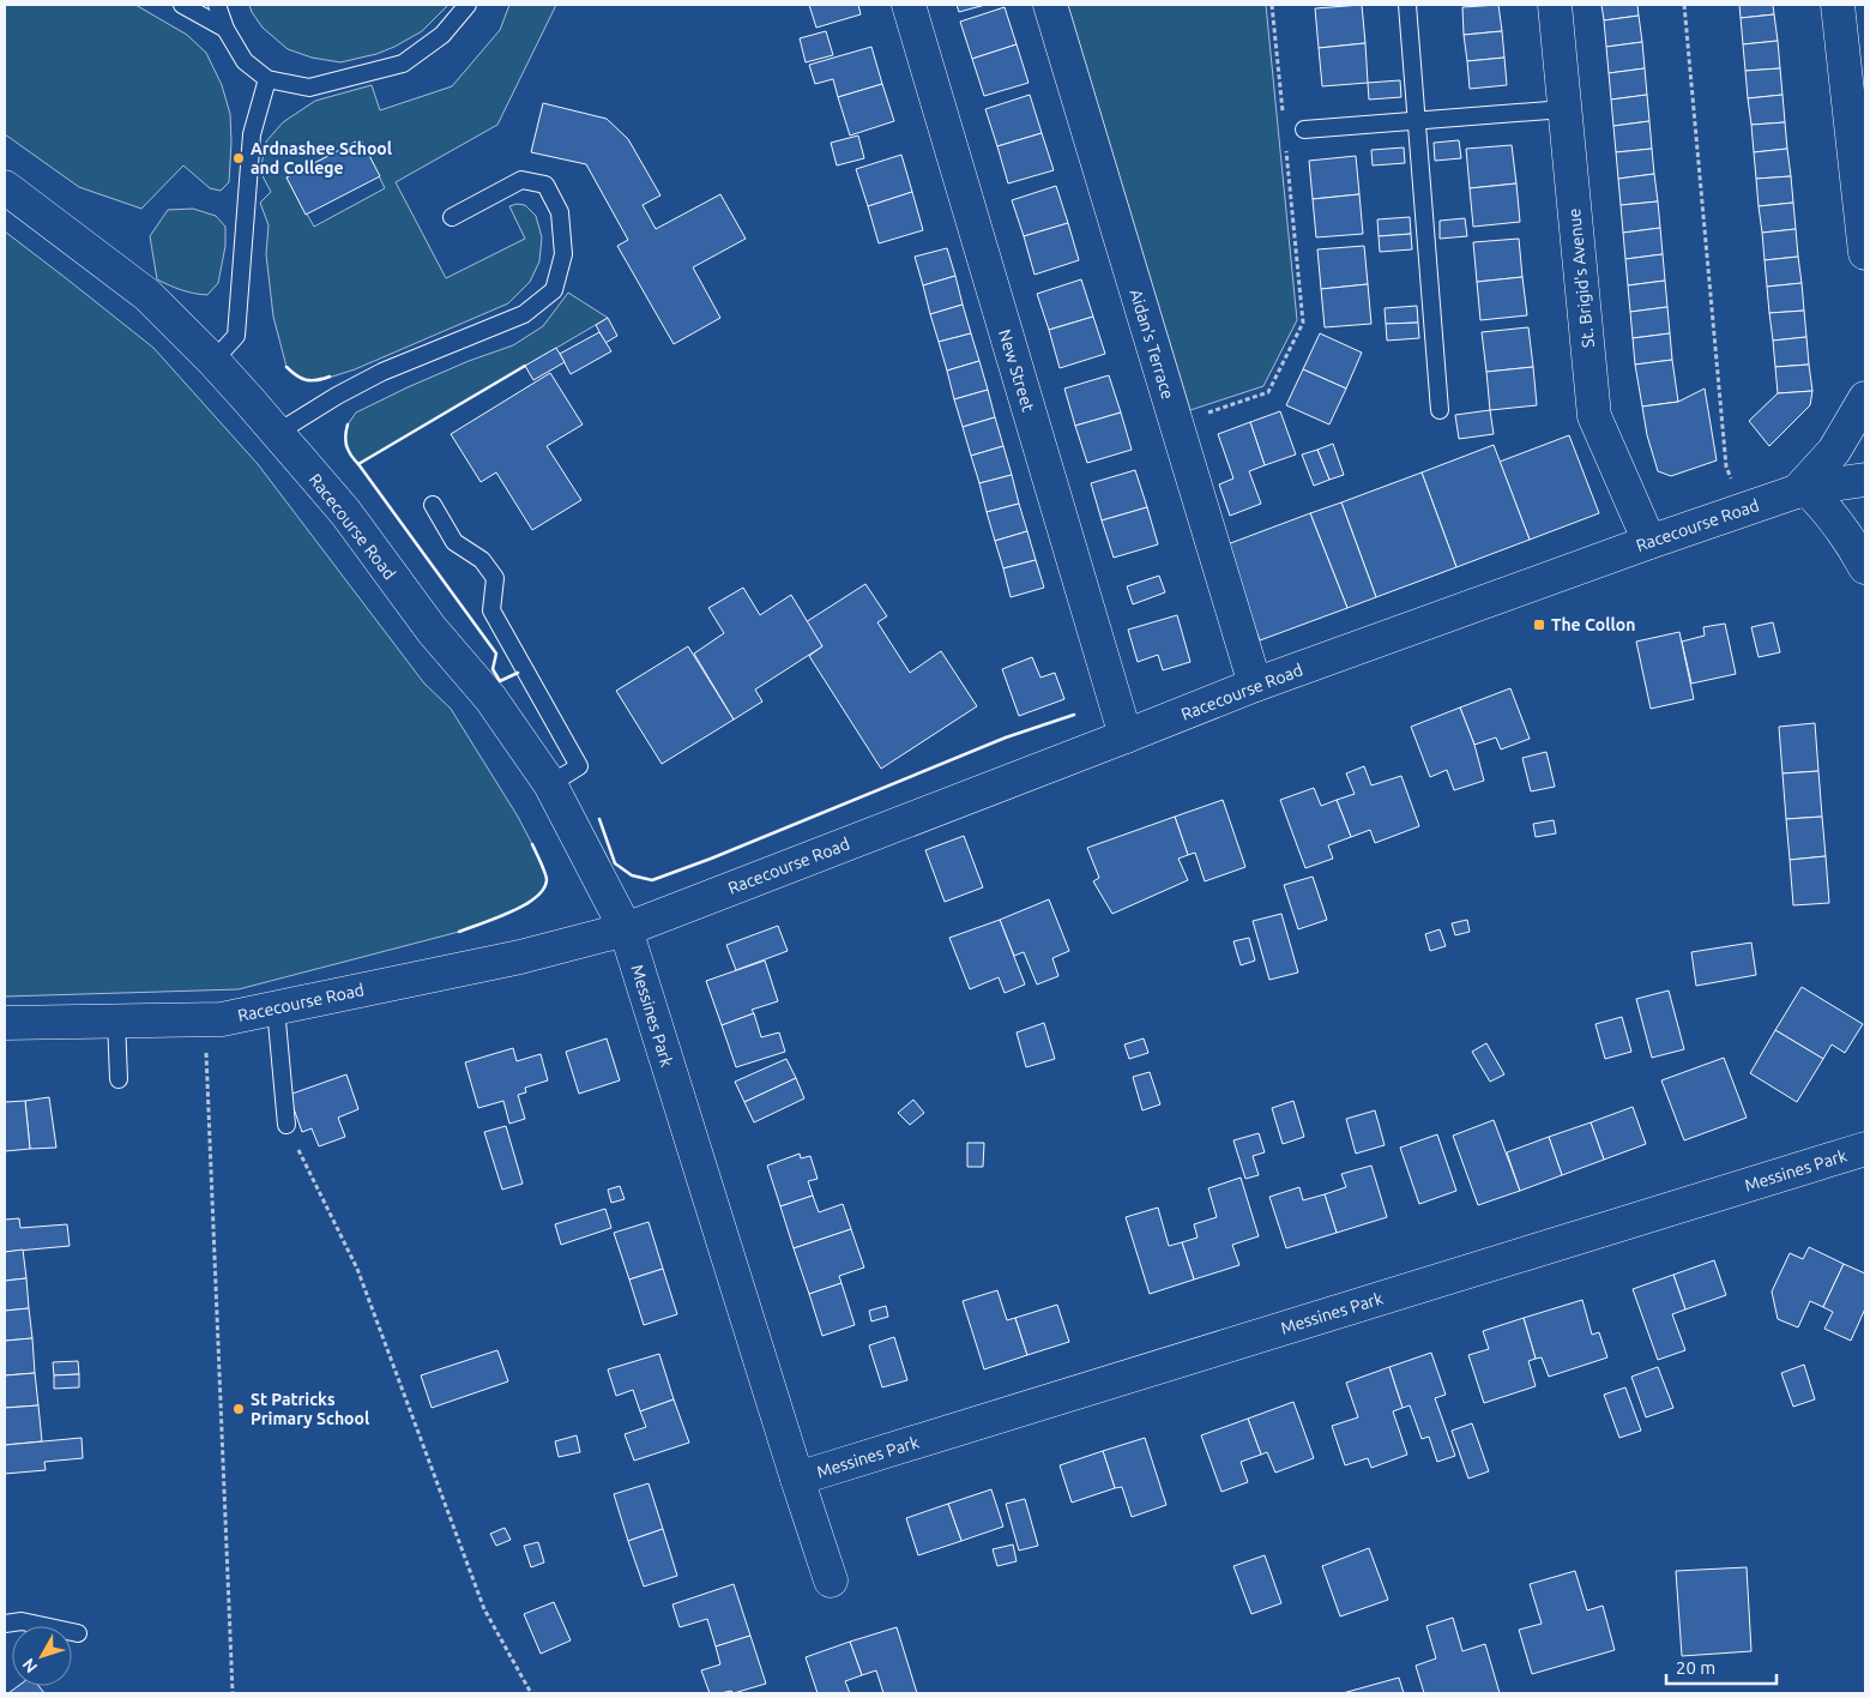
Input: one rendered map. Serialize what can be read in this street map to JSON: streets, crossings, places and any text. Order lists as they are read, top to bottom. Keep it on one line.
{"streets":{"main road":["St. Brigid's Avenue","Aidan's Terrace","New Street","Racecourse Road","Messines Park"]},"crossings":[["St. Brigid's Avenue","Racecourse Road"],["Aidan's Terrace","Racecourse Road"],["New Street","Racecourse Road"],["Racecourse Road","Messines Park"]],"places":{"other":["Ardnashee School and College","St Patricks Primary School"],"transit":["The Collon"]},"scale_bar":"20 m","north":"bottom left"}
